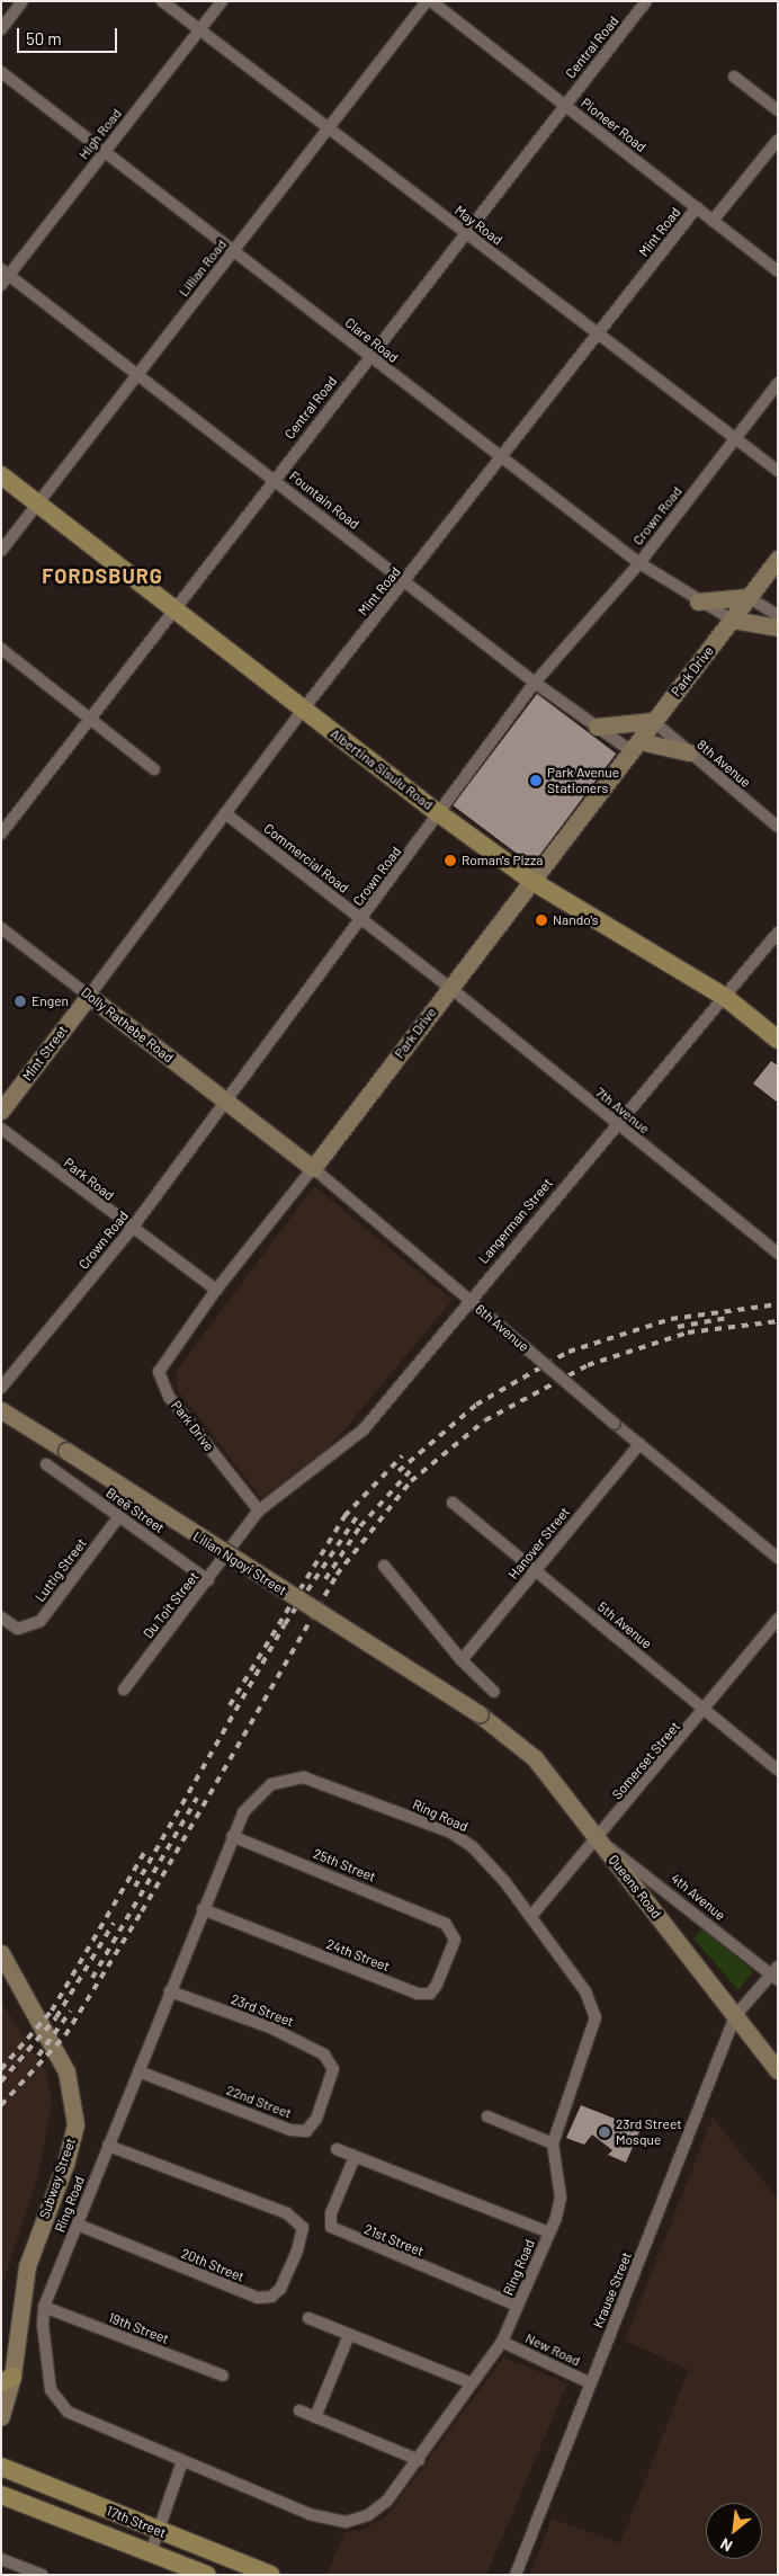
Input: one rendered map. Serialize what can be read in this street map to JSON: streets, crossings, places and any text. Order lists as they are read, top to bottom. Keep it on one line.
{"streets":{"main road":["Albertina Sisulu Road","17th Street"],"street":["Central Road","Pioneer Road","High Road","May Road","Mint Road","Lillian Road","Clare Road","Fountain Road","Crown Road","Park Drive","8th Avenue","Commercial Road","Dolly Rathebe Road","Mint Street","7th Avenue","Park Road","Langerman Street","6th Avenue","Breë Street","Hanover Street","Lilian Ngoyi Street","Luttig Street","Du Toit Street","5th Avenue","Somerset Street","Ring Road","25th Street","Queens Road","4th Avenue","24th Street","23rd Street","22nd Street","Subway Street","21st Street","20th Street","Krause Street","19th Street","New Road"]},"crossings":[["Central Road","Pioneer Road"],["Central Road","May Road"],["Central Road","Clare Road"],["Central Road","Fountain Road"],["Central Road","Albertina Sisulu Road"],["Pioneer Road","Mint Road"],["High Road","May Road"],["High Road","Clare Road"],["High Road","Fountain Road"],["May Road","Mint Road"],["May Road","Lillian Road"],["May Road","Crown Road"],["Mint Road","Clare Road"],["Mint Road","Fountain Road"],["Mint Road","Albertina Sisulu Road"],["Mint Road","Commercial Road"],["Mint Road","Dolly Rathebe Road"],["Mint Road","Mint Street"],["Lillian Road","Clare Road"],["Lillian Road","Fountain Road"],["Lillian Road","Albertina Sisulu Road"],["Clare Road","Crown Road"],["Clare Road","Park Drive"],["Fountain Road","Crown Road"],["Fountain Road","Park Drive"],["Crown Road","Albertina Sisulu Road"],["Crown Road","Commercial Road"],["Crown Road","Dolly Rathebe Road"],["Crown Road","Park Road"],["Crown Road","6th Avenue"],["Park Drive","8th Avenue"],["Park Drive","Albertina Sisulu Road"],["Park Drive","Commercial Road"],["Park Drive","7th Avenue"],["Park Drive","Park Road"],["Park Drive","Langerman Street"],["Park Drive","6th Avenue"],["Park Drive","Du Toit Street"],["Albertina Sisulu Road","Langerman Street"],["Commercial Road","7th Avenue"],["Dolly Rathebe Road","Mint Street"],["Dolly Rathebe Road","6th Avenue"],["7th Avenue","Langerman Street"],["Langerman Street","6th Avenue"],["Langerman Street","Du Toit Street"],["6th Avenue","Hanover Street"],["Breë Street","Luttig Street"],["Breë Street","Du Toit Street"],["Hanover Street","5th Avenue"],["Lilian Ngoyi Street","Queens Road"],["5th Avenue","Somerset Street"],["Somerset Street","Ring Road"],["Somerset Street","Queens Road"],["Somerset Street","4th Avenue"],["Ring Road","25th Street"],["Ring Road","24th Street"],["Ring Road","23rd Street"],["Ring Road","22nd Street"],["Ring Road","21st Street"],["Ring Road","20th Street"],["Ring Road","19th Street"],["Ring Road","New Road"],["25th Street","24th Street"],["Queens Road","4th Avenue"],["Queens Road","Krause Street"],["4th Avenue","Krause Street"],["23rd Street","22nd Street"],["Krause Street","New Road"]],"districts":["FORDSBURG"],"places":["Park Avenue Stationers","Roman's Pizza","Nando's","Engen","23rd Street Mosque"],"scale_bar":"50 m","north":"bottom left"}
